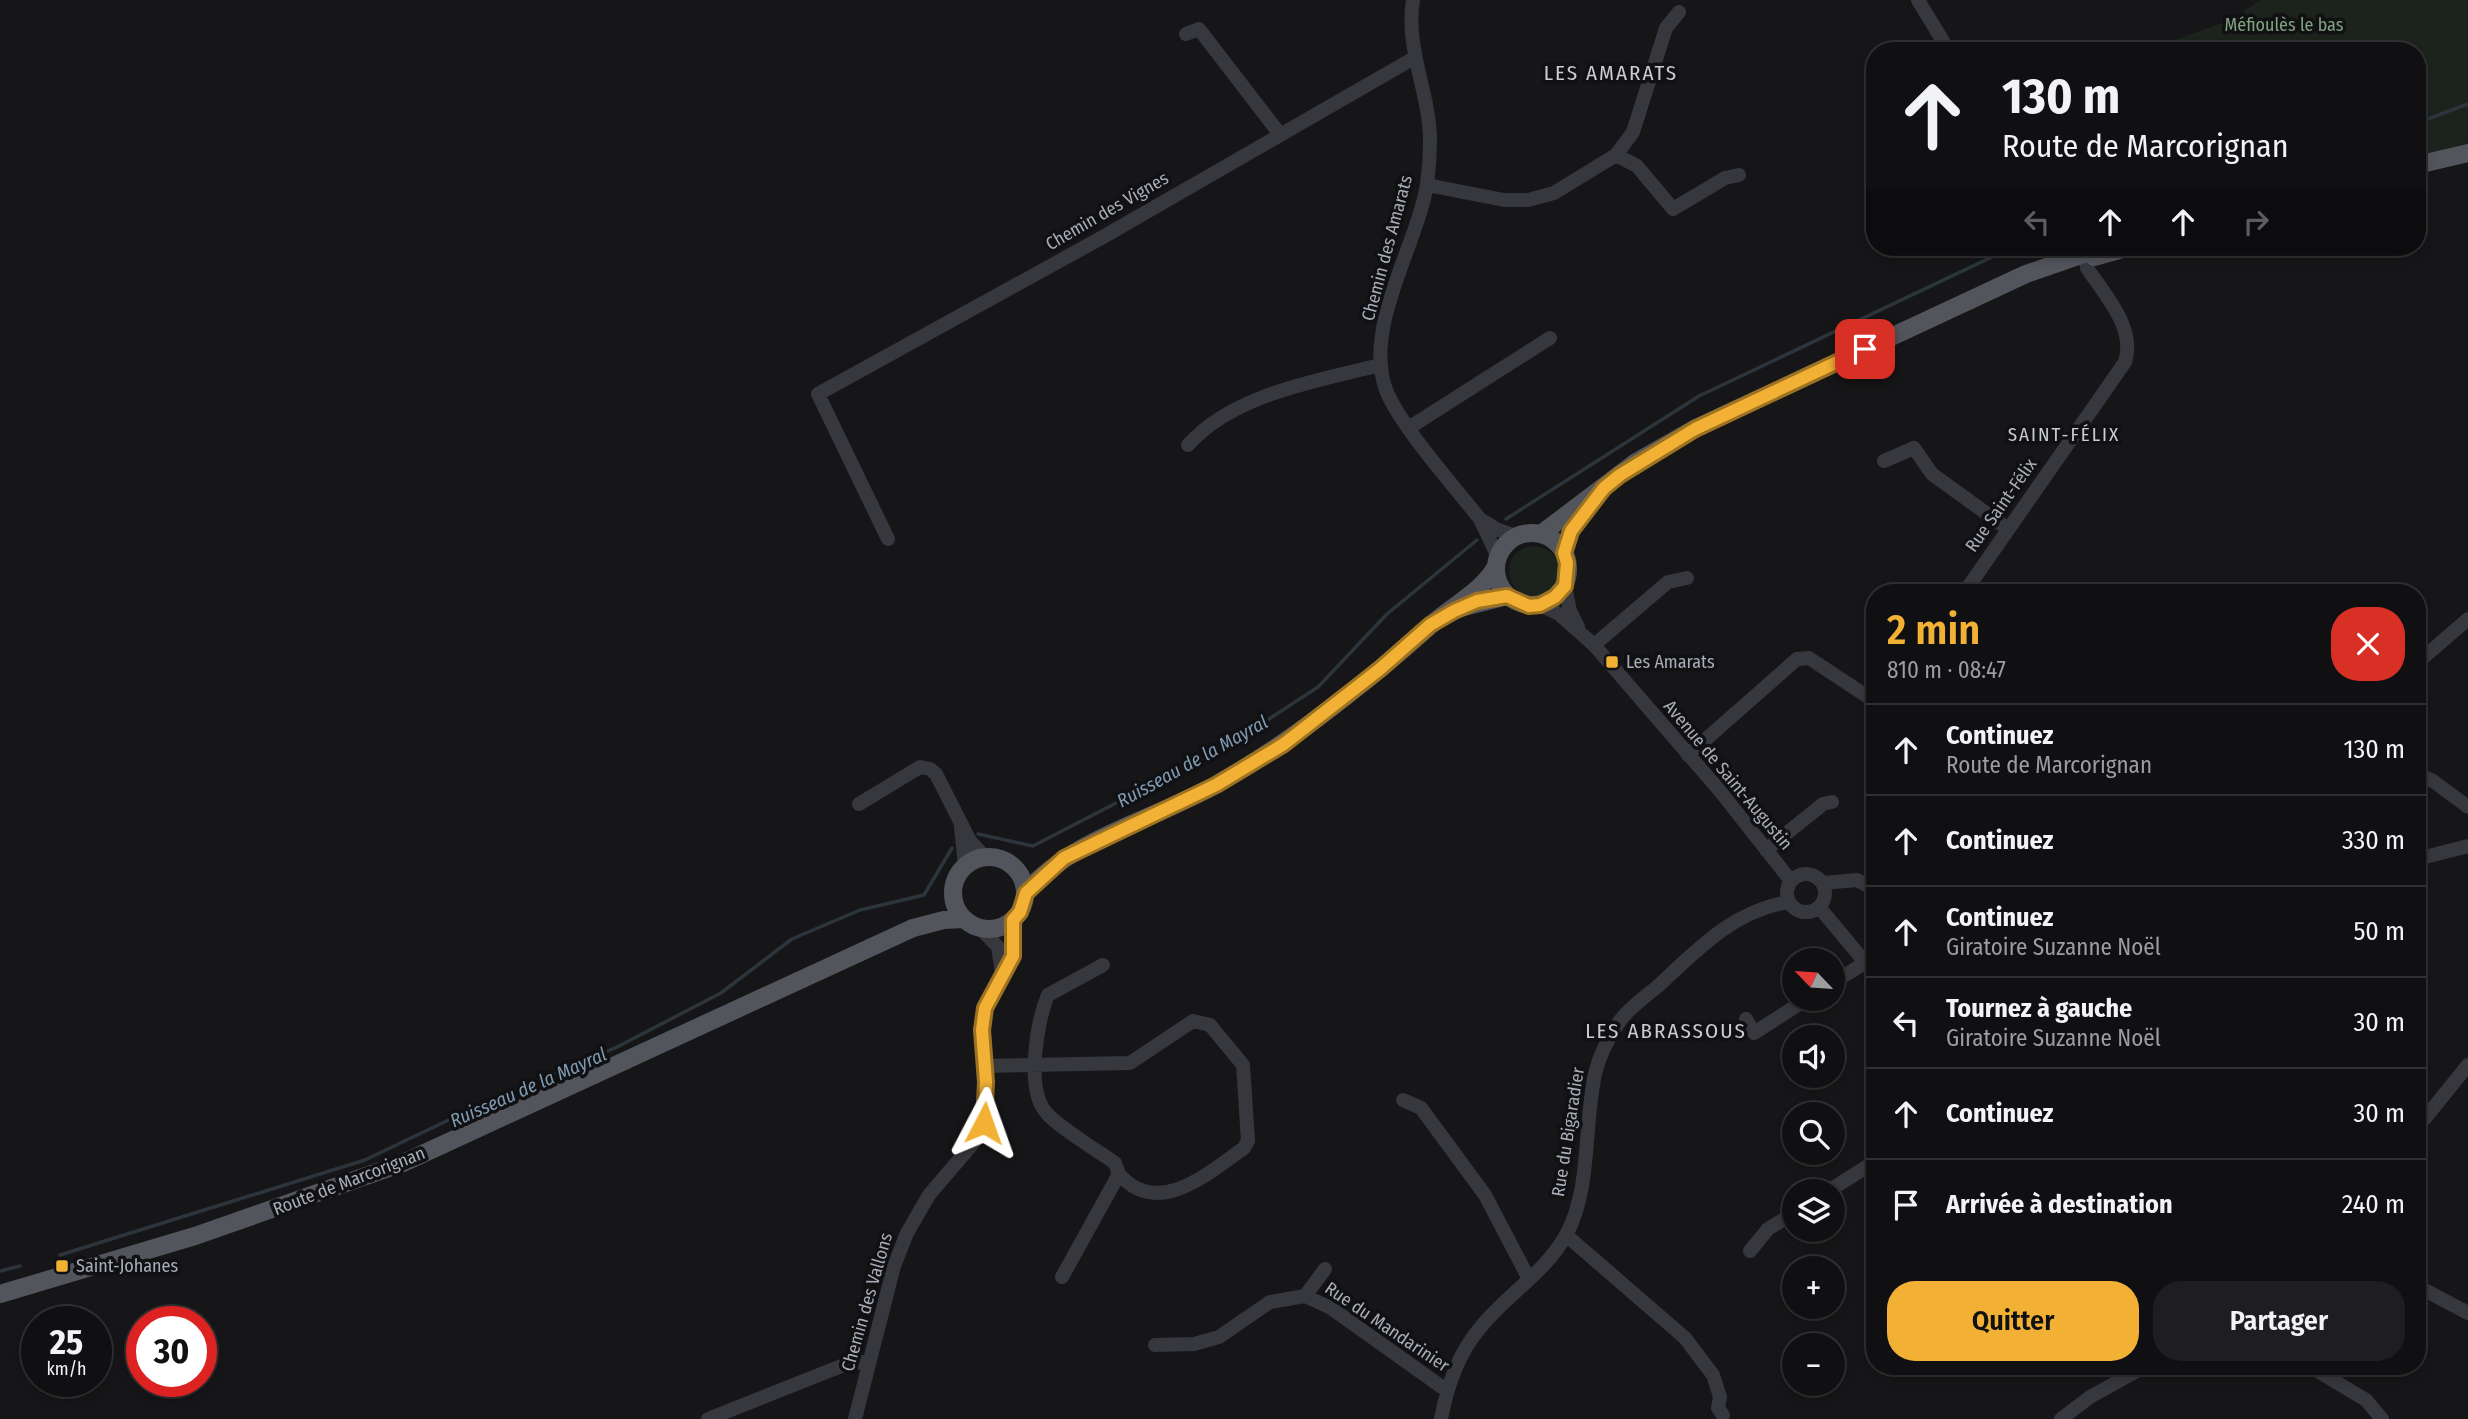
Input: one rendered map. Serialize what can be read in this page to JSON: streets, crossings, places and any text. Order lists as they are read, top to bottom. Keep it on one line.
{"streets":{"main road":["Route de Marcorignan"],"street":["Chemin des Vignes","Chemin des Amarats","Rue Saint-Félix","Avenue de Saint-Augustin","Rue du Bigaradier","Chemin des Vallons","Rue du Mandarinier"]},"crossings":[["Chemin des Vignes","Chemin des Amarats"],["Chemin des Amarats","Avenue de Saint-Augustin"],["Avenue de Saint-Augustin","Rue du Bigaradier"],["Rue du Bigaradier","Rue du Mandarinier"],["Route de Marcorignan","Chemin des Vallons"]],"districts":["LES AMARATS","SAINT-FÉLIX","LES ABRASSOUS"],"water":["Ruisseau de la Mayral"],"parks":["Méfioulès le bas"],"places":{"transit":["Les Amarats","Saint-Johanes"]},"north":"top left","page":{"turn":["130 m","Route de Marcorignan"],"heading":["2 min","810 m · 08:47"],"list":[{"name":"Continuez","note":"Route de Marcorignan","value":"130 m"},{"name":"Continuez","value":"330 m"},{"name":"Continuez","note":"Giratoire Suzanne Noël","value":"50 m"},{"name":"Tournez à gauche","note":"Giratoire Suzanne Noël","value":"30 m"},{"name":"Continuez","value":"30 m"},{"name":"Arrivée à destination","value":"240 m"}],"map_buttons":["+","−"],"buttons":["Quitter","Partager"],"speed":"25 km/h","limit":"30"}}
